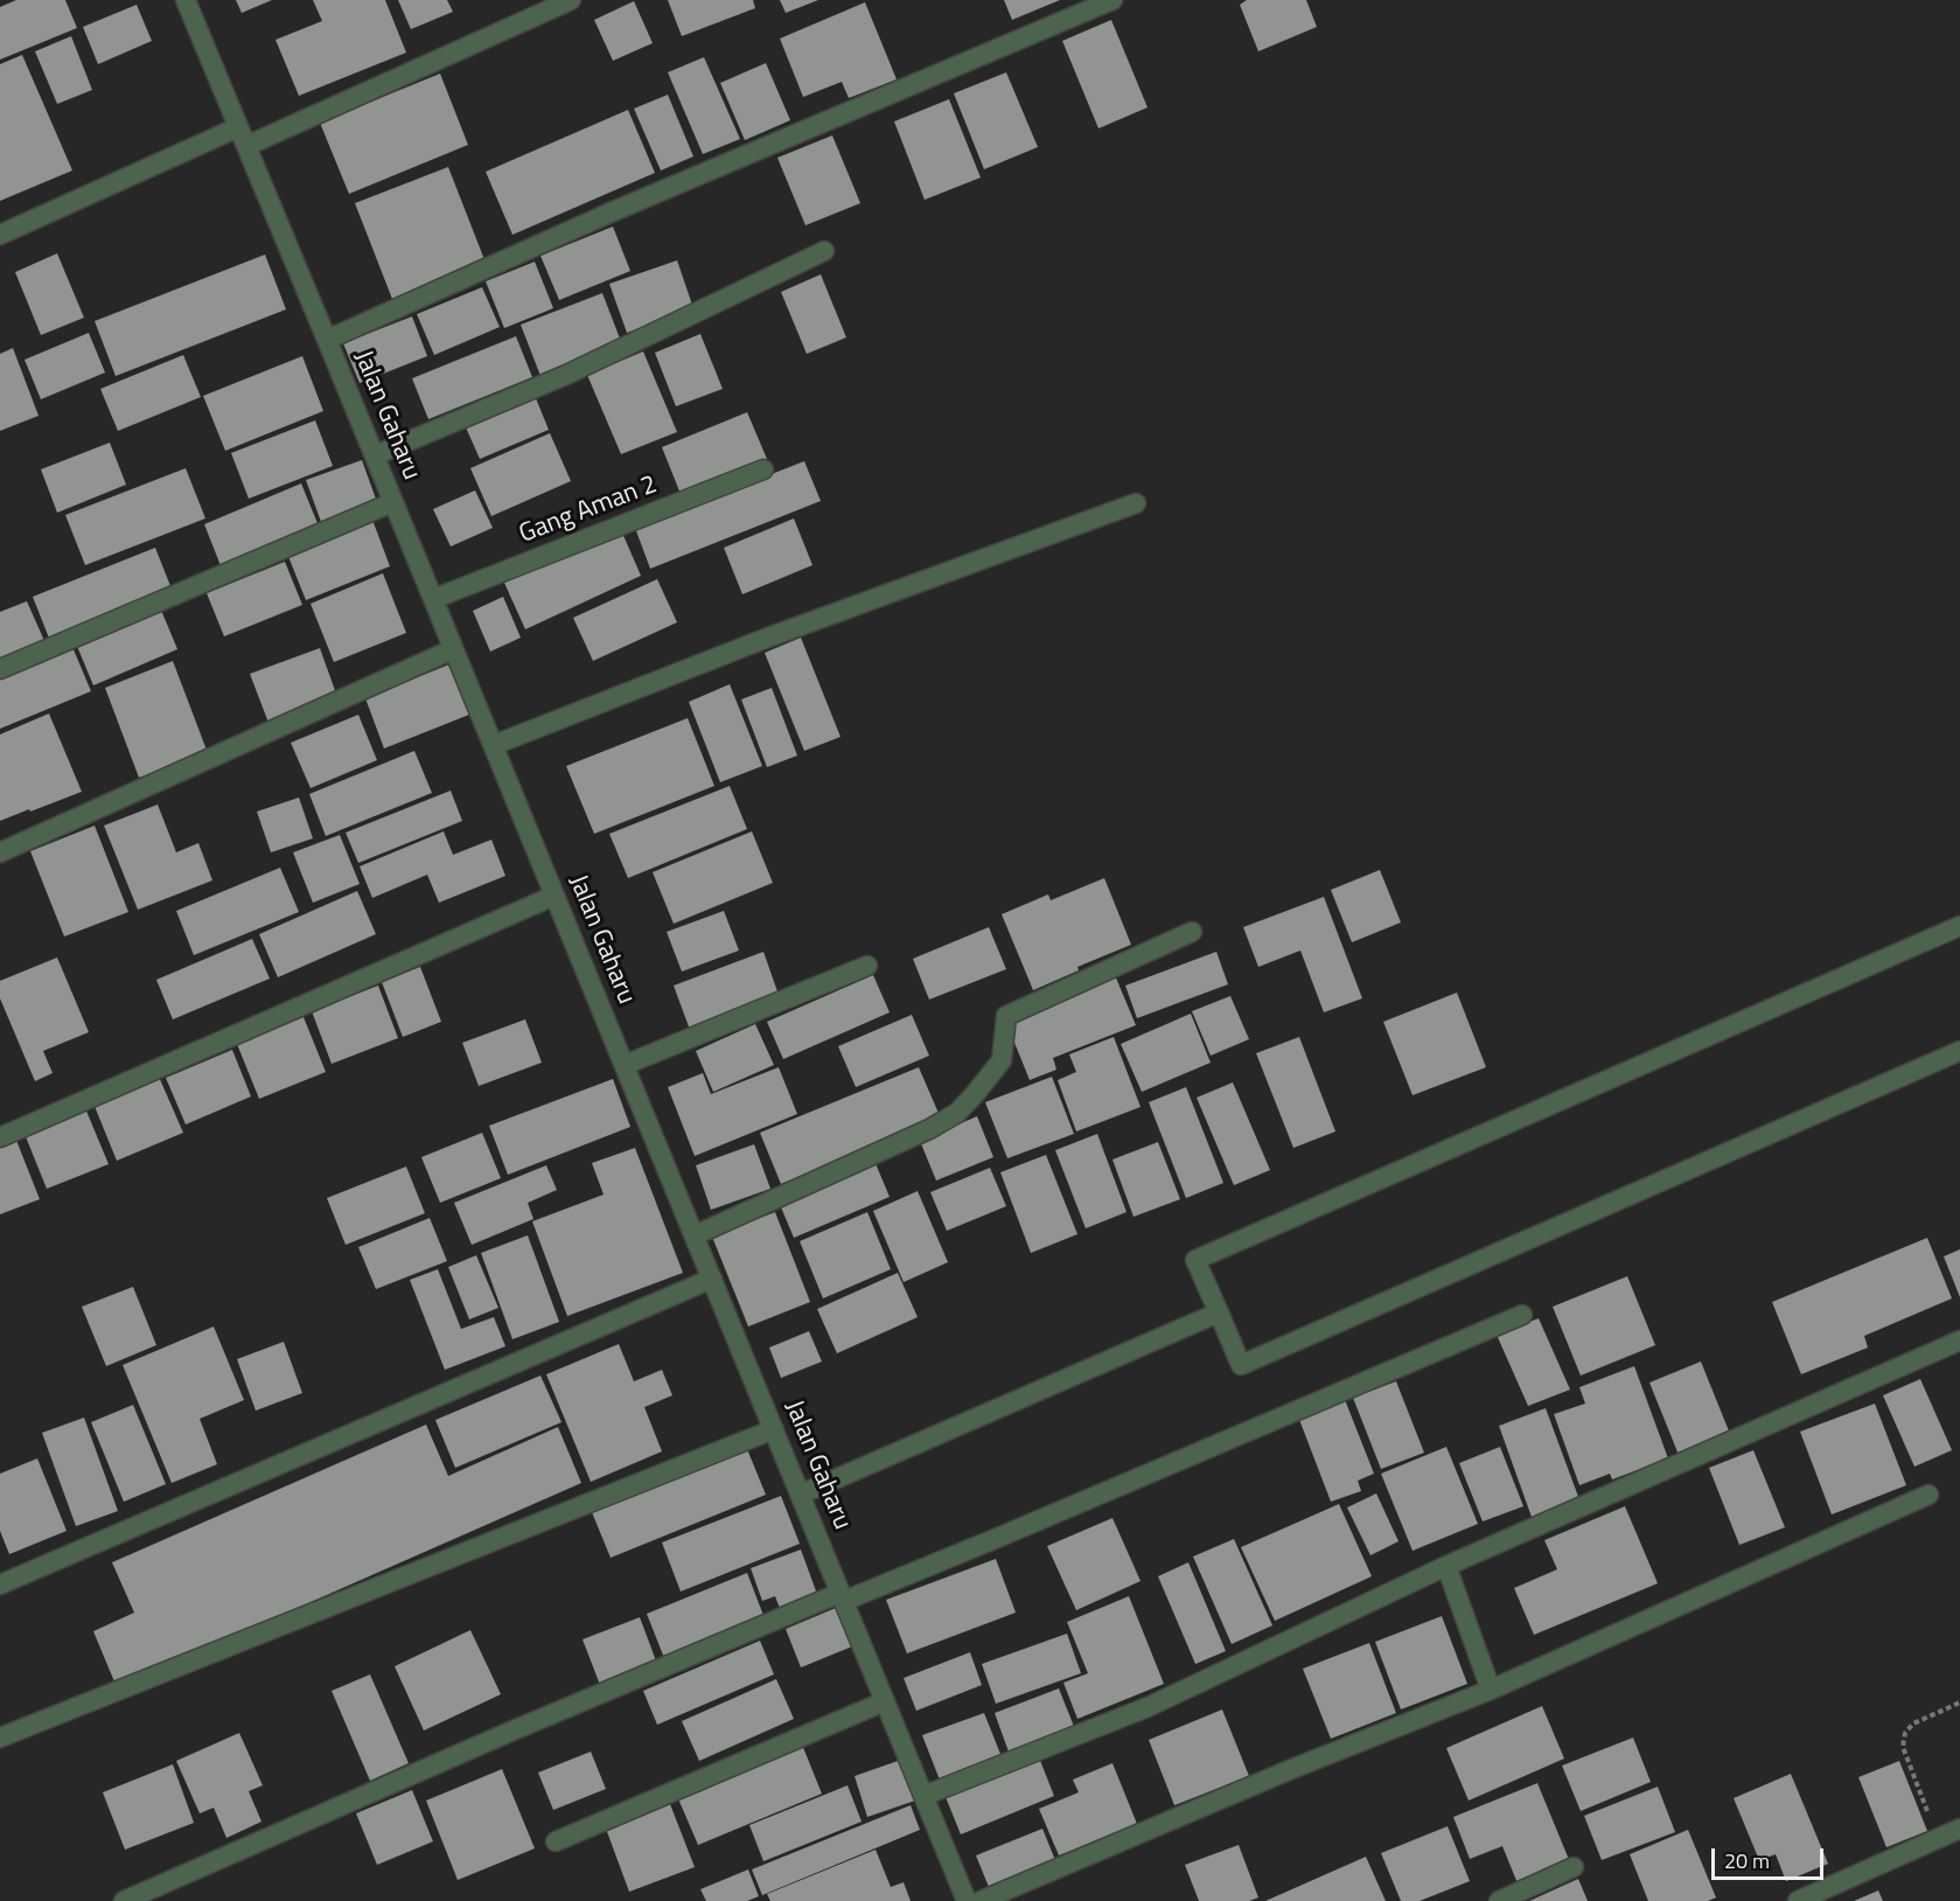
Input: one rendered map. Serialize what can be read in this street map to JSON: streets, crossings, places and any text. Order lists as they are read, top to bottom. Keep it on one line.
{"streets":{"street":["Jalan Gaharu","Gang Aman 2"]},"crossings":[["Jalan Gaharu","Gang Aman 2"]],"scale_bar":"20 m"}
